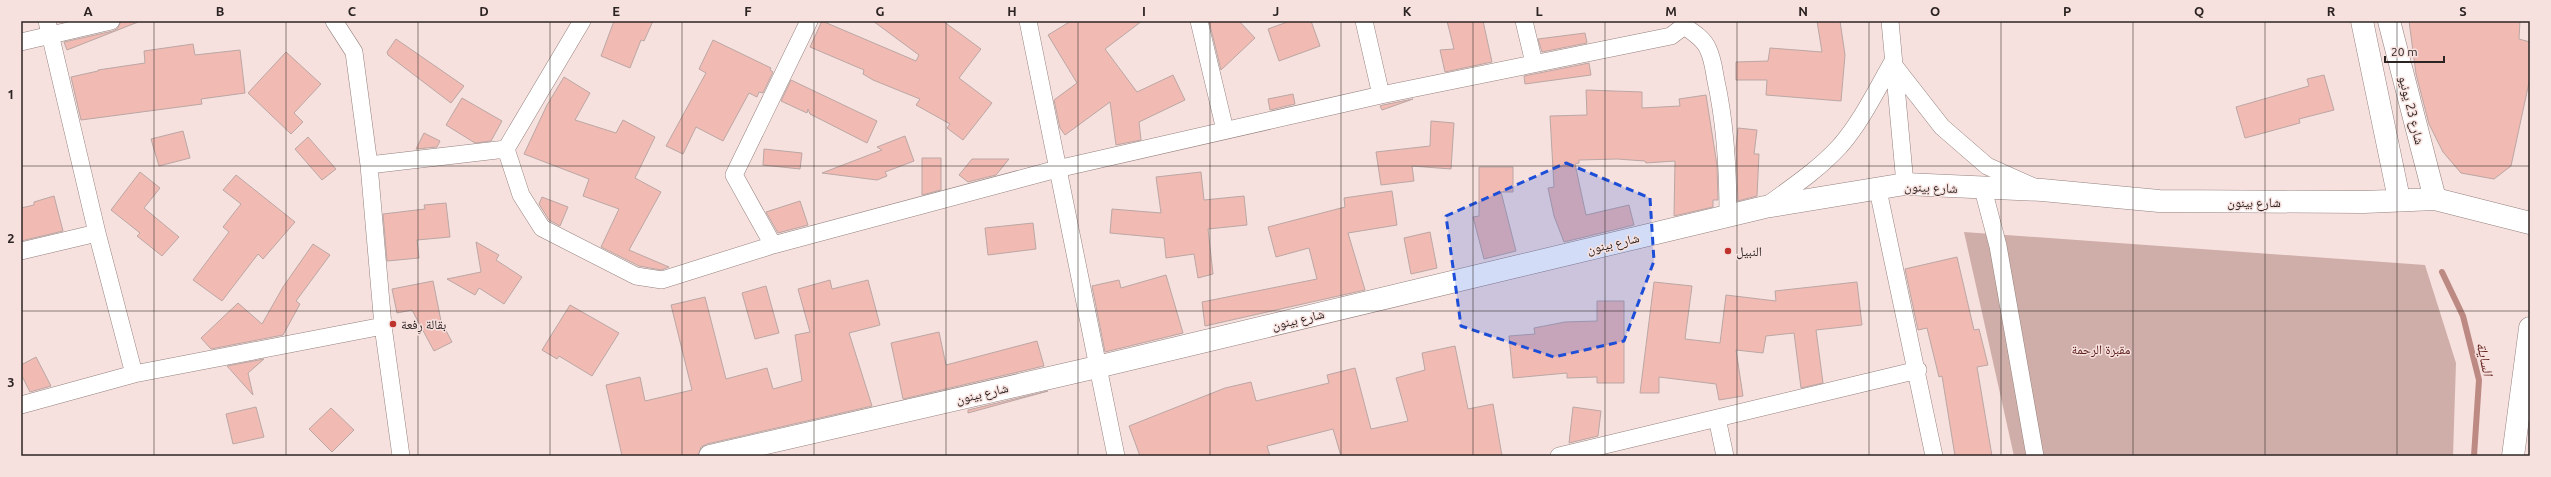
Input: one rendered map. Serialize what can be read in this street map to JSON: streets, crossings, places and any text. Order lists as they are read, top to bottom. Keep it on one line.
{"streets":{"street":["شارع 23 يونيو","شارع بينون"]},"crossings":[["شارع 23 يونيو","شارع بينون"]],"water":["السايلة"],"parks":["مقبرة الرحمة"],"places":["النبيل","بقالة رِفعة"],"scale_bar":"20 m","grid":{"columns":["A","B","C","D","E","F","G","H","I","J","K","L","M","N","O","P","Q","R","S"],"rows":["1","2","3"]}}
